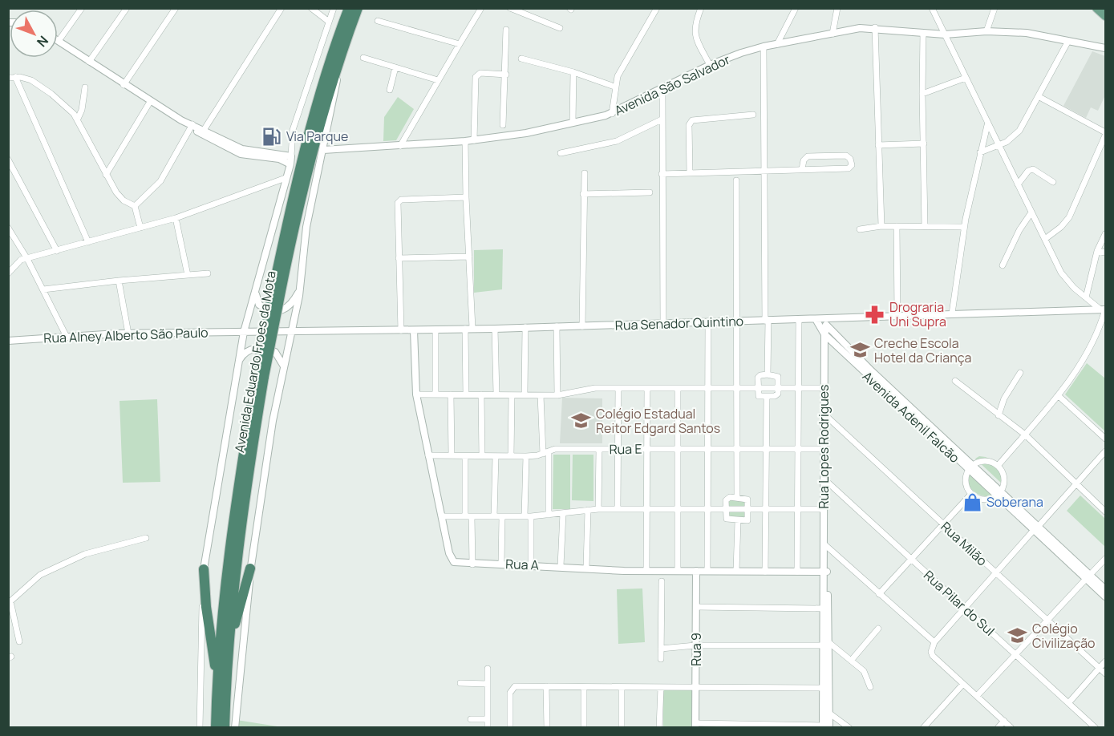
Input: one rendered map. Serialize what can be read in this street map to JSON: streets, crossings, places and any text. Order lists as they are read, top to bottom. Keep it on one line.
{"streets":{"highway":["Avenida Eduardo Froes da Mota"],"street":["Avenida São Salvador","Rua Senador Quintino","Rua Alney Alberto São Paulo","Avenida Adenil Falcão","Rua Lopes Rodrigues","Rua E","Rua Milão","Rua A","Rua Pilar do Sul","Rua 9"]},"crossings":[["Rua Senador Quintino","Rua Alney Alberto São Paulo"],["Rua Senador Quintino","Avenida Adenil Falcão"],["Rua Senador Quintino","Rua A"],["Avenida Adenil Falcão","Rua Lopes Rodrigues"],["Rua Lopes Rodrigues","Rua E"],["Rua Lopes Rodrigues","Rua Milão"],["Rua Lopes Rodrigues","Rua A"],["Rua Lopes Rodrigues","Rua Pilar do Sul"],["Rua E","Rua A"],["Rua A","Rua 9"]],"places":{"fuel station":["Via Parque"],"pharmacy":["Drograria Uni Supra"],"school or university":["Creche Escola Hotel da Criança","Colégio Estadual Reitor Edgard Santos","Colégio Civilização"],"shop":["Soberana"]},"north":"bottom right"}
